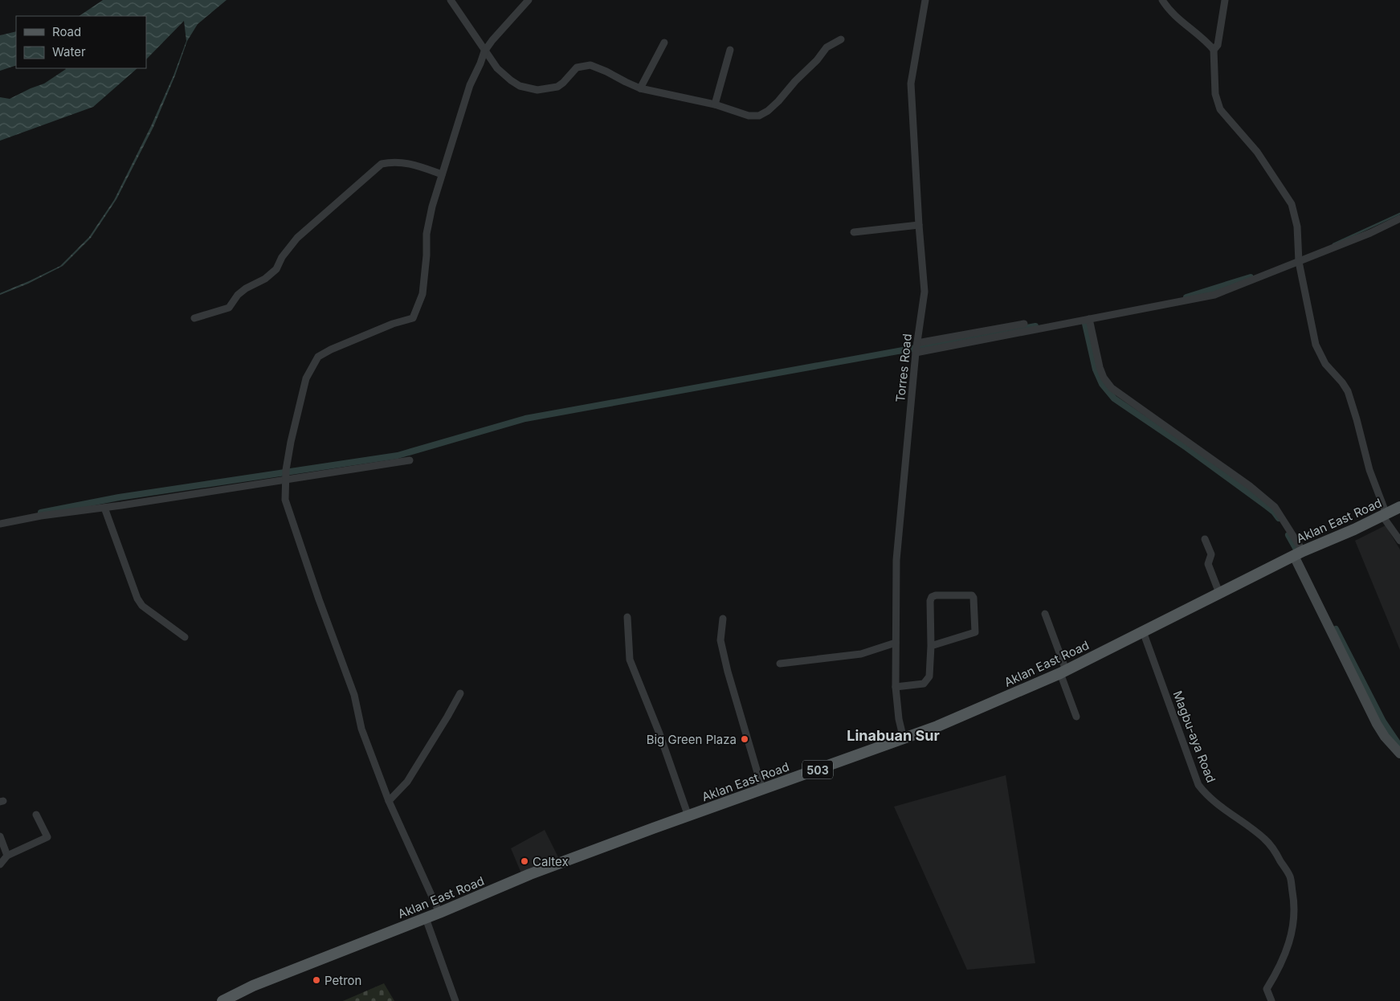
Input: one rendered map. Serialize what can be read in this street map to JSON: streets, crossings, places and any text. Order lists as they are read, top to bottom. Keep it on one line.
{"streets":{"main road":["Aklan East Road","503"],"street":["Torres Road","Magbu-aya Road"]},"crossings":[["Torres Road","Aklan East Road"],["Aklan East Road","Magbu-aya Road"]],"districts":["Linabuan Sur"],"places":["Big Green Plaza","Caltex","Petron"],"legend":["Road","Water"]}
